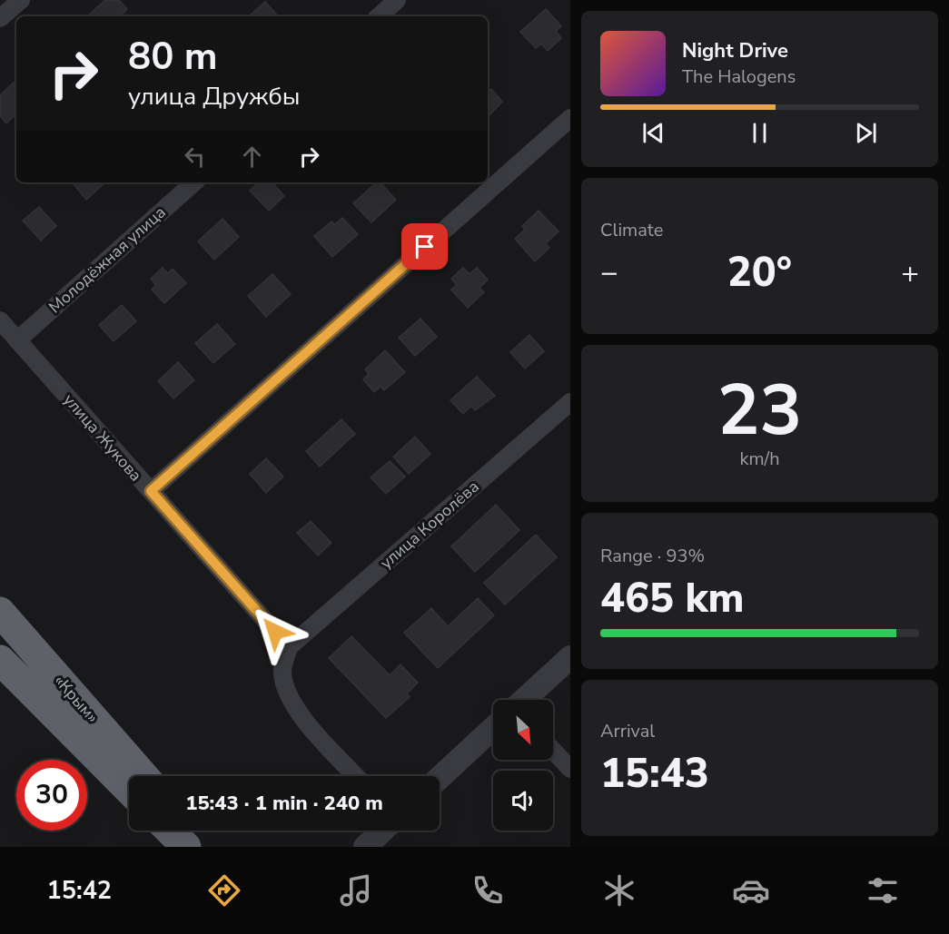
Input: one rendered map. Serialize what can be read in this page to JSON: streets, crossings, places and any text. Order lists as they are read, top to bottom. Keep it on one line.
{"streets":{"highway":["«Крым»"],"street":["Молодёжная улица","улица Жукова","улица Королёва"]},"crossings":[["Молодёжная улица","улица Жукова"],["улица Жукова","улица Королёва"]],"north":"bottom right","page":{"turn":["80 m","улица Дружбы"],"song":["Night Drive","The Halogens"],"tile":["Climate",["23","km/h"],["Range · 93%","465 km"],["Arrival","15:43"]],"heat":["−","20°","+"],"limit":"30","trip":"15:43 · 1 min · 240 m","tabs":"15:42"}}
